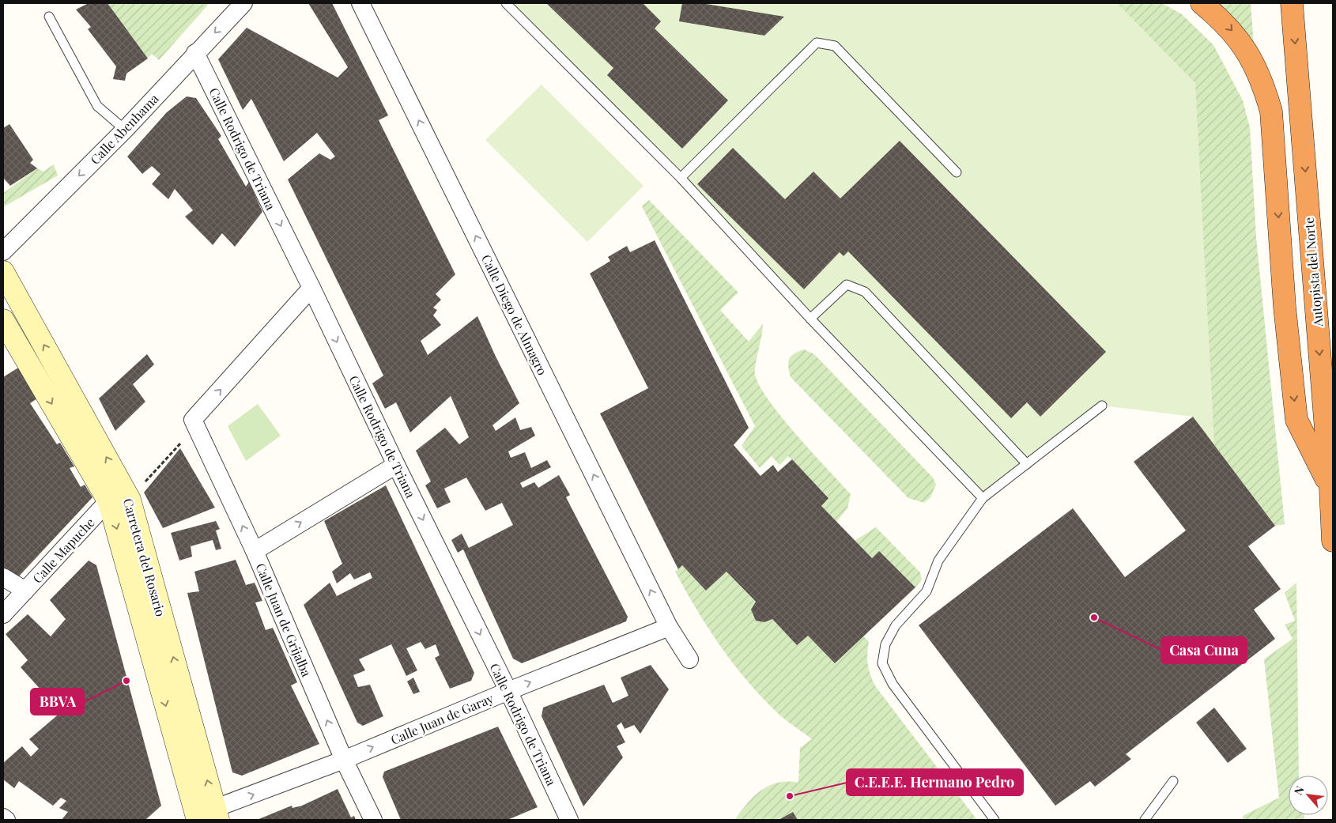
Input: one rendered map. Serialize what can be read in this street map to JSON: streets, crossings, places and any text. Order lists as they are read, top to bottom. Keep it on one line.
{"streets":{"highway":["Autopista del Norte"],"main road":["Carretera del Rosario"],"street":["Calle Abenhama","Calle Rodrigo de Triana","Calle Diego de Almagro","Calle Mapuche","Calle Juan de Grijalba","Calle Juan de Garay"]},"crossings":[["Calle Abenhama","Calle Rodrigo de Triana"],["Calle Rodrigo de Triana","Calle Juan de Garay"],["Calle Diego de Almagro","Calle Juan de Garay"],["Calle Mapuche","Carretera del Rosario"],["Carretera del Rosario","Calle Juan de Garay"],["Calle Juan de Grijalba","Calle Juan de Garay"]],"one_way":["Calle Abenhama","Calle Rodrigo de Triana","Calle Diego de Almagro","Calle Juan de Grijalba","Calle Juan de Garay"],"places":["Casa Cuna","BBVA","C.E.E.E. Hermano Pedro"],"north":"top left"}
